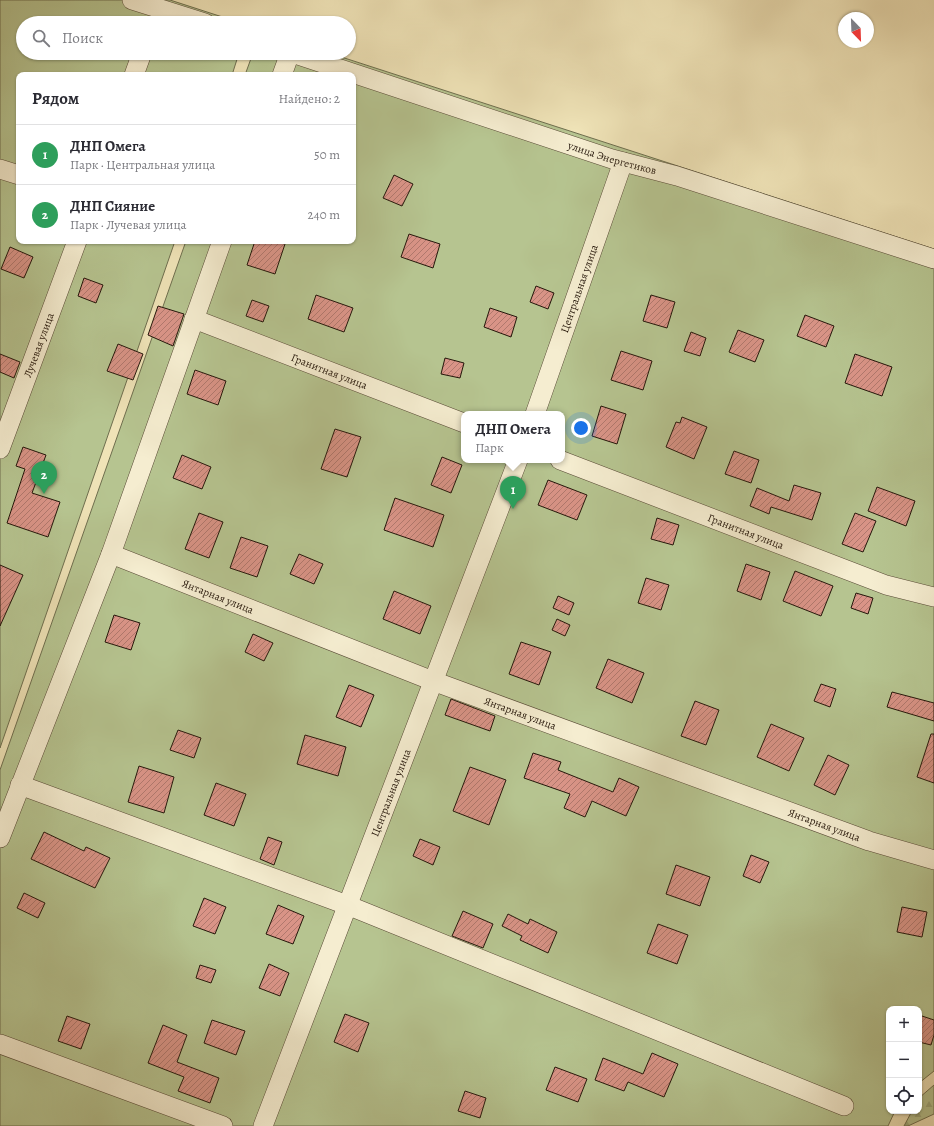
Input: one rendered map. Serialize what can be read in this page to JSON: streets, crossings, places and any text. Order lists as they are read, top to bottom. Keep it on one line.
{"streets":{"street":["улица Энергетиков","Центральная улица","Лучевая улица","Гранитная улица","Янтарная улица"]},"crossings":[["улица Энергетиков","Центральная улица"],["Центральная улица","Янтарная улица"]],"north":"bottom right","page":{"search":"Поиск","heading":["Рядом","Найдено: 2"],"list":[{"mark":"1","name":"ДНП Омега","note":"Парк · Центральная улица","value":"50 m"},{"mark":"2","name":"ДНП Сияние","note":"Парк · Лучевая улица","value":"240 m"}],"popup":["ДНП Омега","Парк"],"pins":["2","1"],"map_buttons":["+","−"]}}
